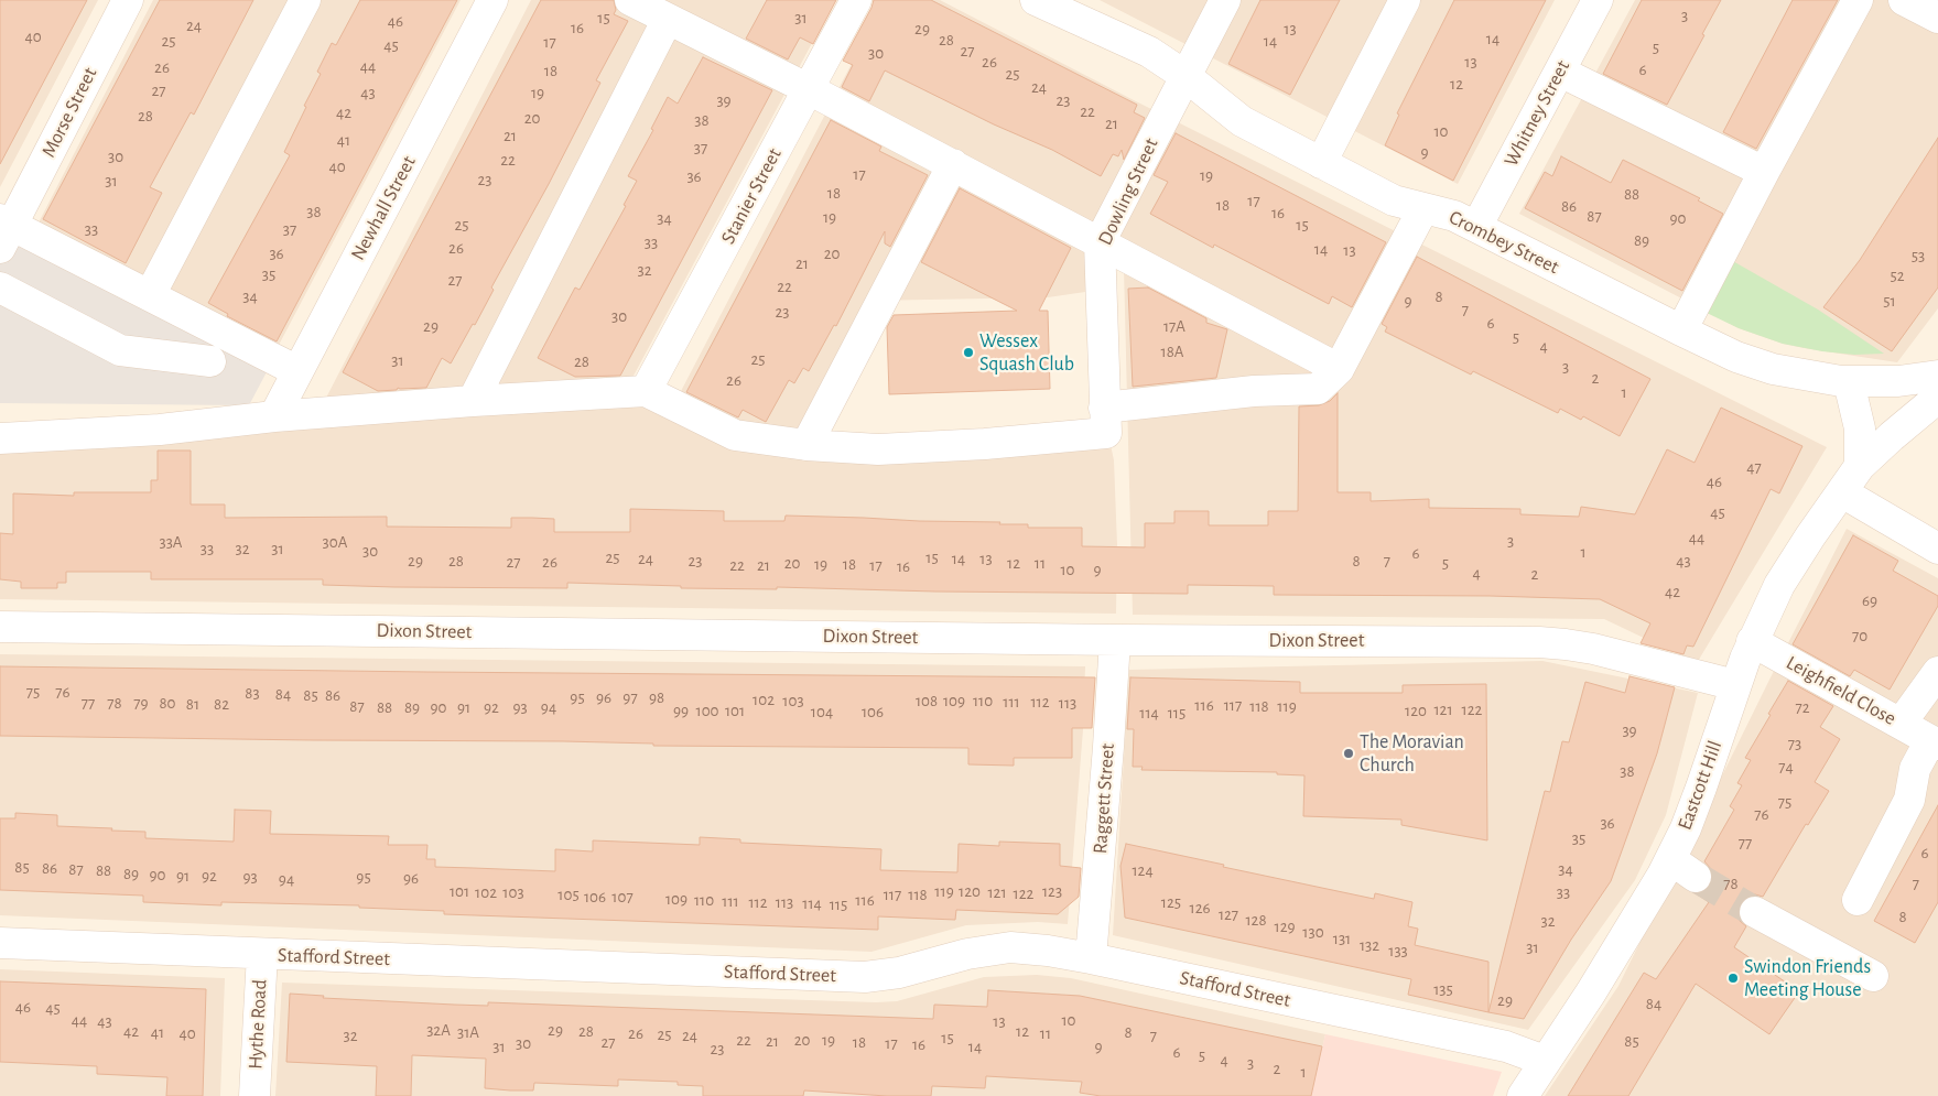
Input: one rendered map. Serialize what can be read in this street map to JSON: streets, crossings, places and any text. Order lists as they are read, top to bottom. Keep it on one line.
{"streets":{"street":["Morse Street","Whitney Street","Dowling Street","Stanier Street","Newhall Street","Crombey Street","Dixon Street","Leighfield Close","Eastcott Hill","Raggett Street","Stafford Street","Hythe Road"]},"crossings":[["Whitney Street","Crombey Street"],["Dowling Street","Crombey Street"],["Dixon Street","Eastcott Hill"],["Dixon Street","Raggett Street"],["Leighfield Close","Eastcott Hill"],["Eastcott Hill","Stafford Street"],["Raggett Street","Stafford Street"],["Stafford Street","Hythe Road"]],"places":["Wessex Squash Club","The Moravian Church","Swindon Friends Meeting House"],"house_numbers":["3","15","31","46","24","16","29","13","40","14","28","25","14","17","45","5","27","30","26","13","44","26","6","18","25","12","24","27","43","19","39","23","22","42","28","20","38","21","10","21","41","37","9","30","22","40","17","19","36","23","31","18","88","17","18","86","38","16","87","19","34","90","25","15","33","37","89","33","26","14","13","36","20","53","21","32","35","52","27","22","34","8","9","51","7","23","30","6","29","17A","5","4","18A","25","31","28","3","2","26","1","47","46","45","44","3","33A","30A","33","32","31","30","1","6","25","15","24","14","13","29","28","23","8","7","43","27","26","20","12","11","5","19","18","22","21","17","16","10","9","4","2","42","69","70","75","76","83","84","85","86","95","96","97","98","102","103","108","109","110","111","112","77","78","79","80","113","81","82","116","117","87","118","119","88","89","90","91","92","93","94","72","121","122","99","100","101","120","104","106","114","115","39","73","74","38","75","76","36","35","77","6","85","86","87","34","88","124","89","90","91","92","93","95","96","94","78","7","101","119","120","123","102","103","121","33","122","105","117","118","106","107","109","110","116","111","112","113","125","114","115","126","127","8","128","32","129","130","131","132","31","133","135","29","84","46","45","44","10","43","13","32A","29","42","28","12","41","31A","8","40","26","11","25","32","24","7","15","22","20","19","21","85","27","18","30","17","16","31","14","9","23","6","5","4","3","2","1"]}
